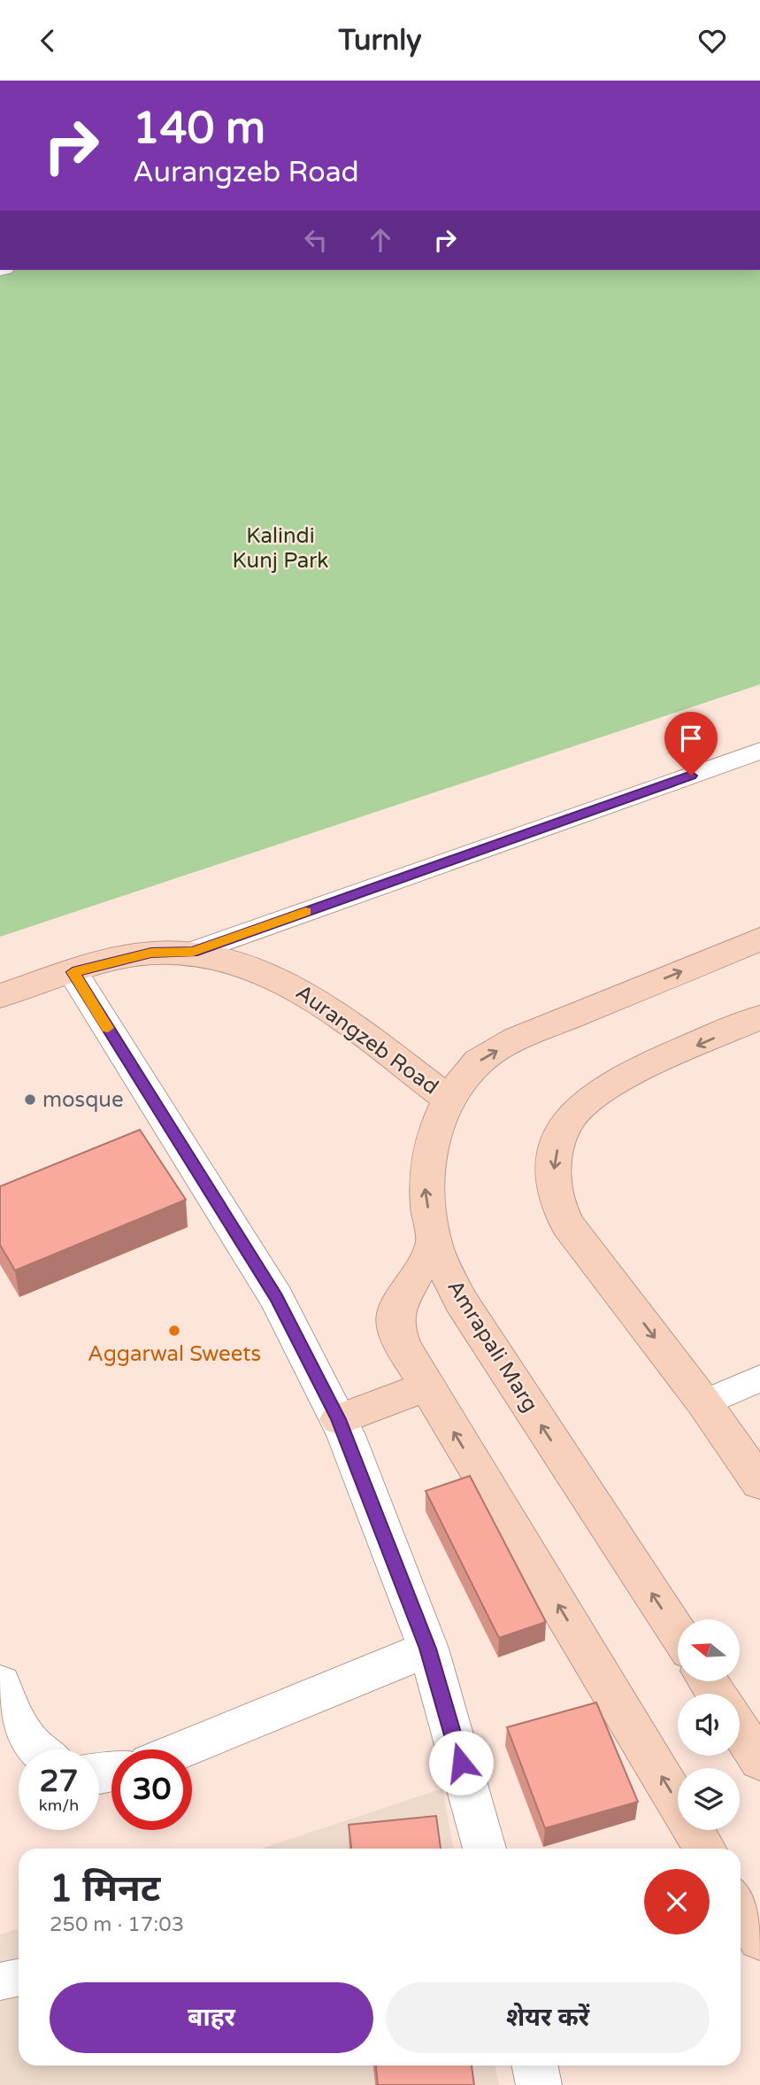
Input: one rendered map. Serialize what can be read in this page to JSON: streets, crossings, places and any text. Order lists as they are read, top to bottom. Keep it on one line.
{"streets":{"main road":["Aurangzeb Road","Amrapali Marg"]},"crossings":[["Aurangzeb Road","Amrapali Marg"]],"parks":["Kalindi Kunj Park"],"places":["mosque","Aggarwal Sweets"],"north":"left","page":{"header":"Turnly","turn":["140 m","Aurangzeb Road"],"speed":"27 km/h","limit":"30","heading":["1 मिनट","250 m · 17:03"],"buttons":["बाहर","शेयर करें"]}}
